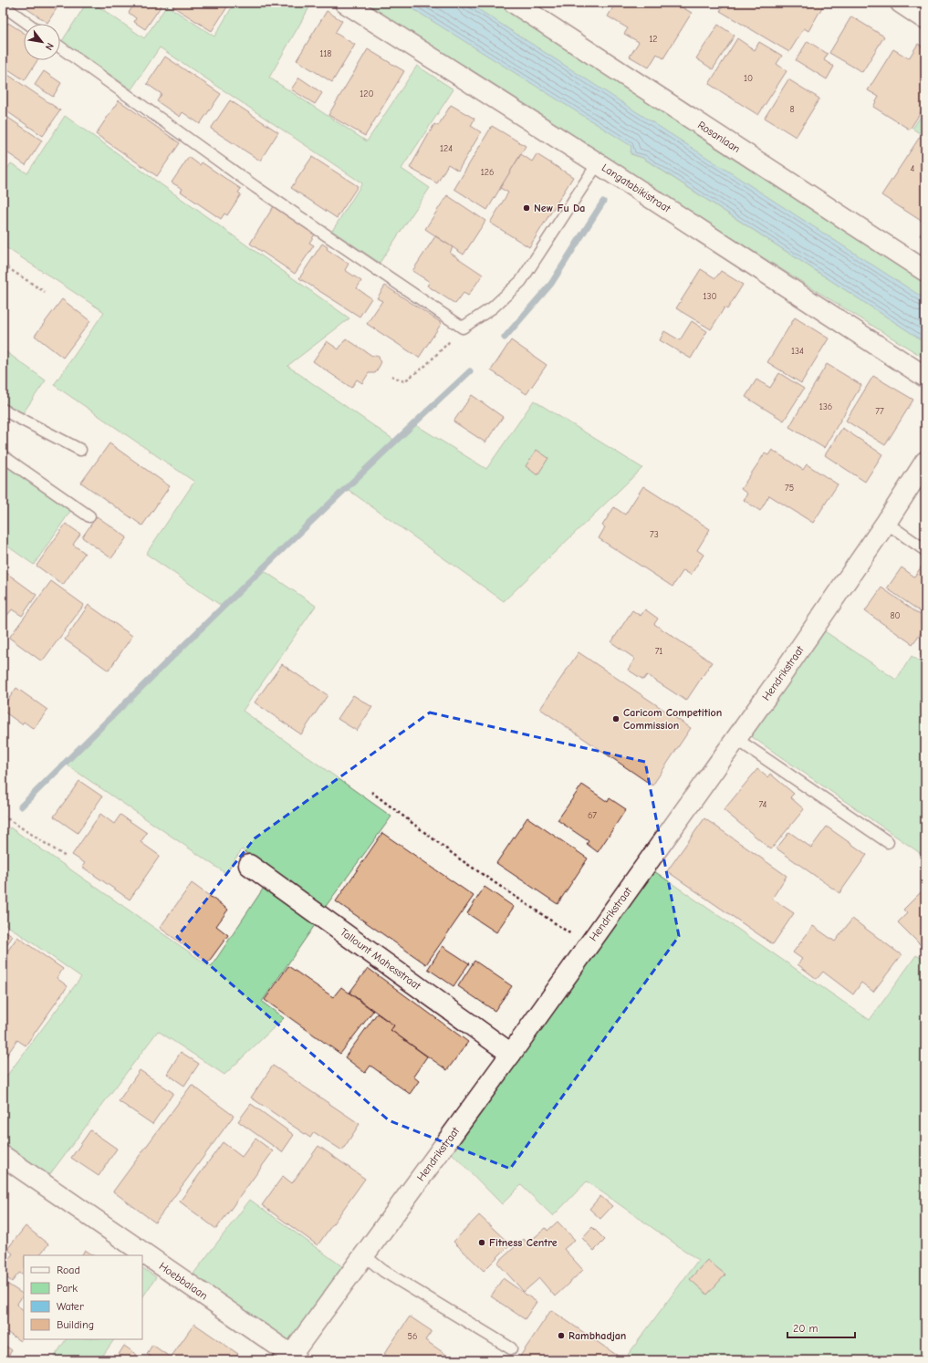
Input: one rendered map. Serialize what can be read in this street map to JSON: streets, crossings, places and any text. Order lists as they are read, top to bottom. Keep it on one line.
{"streets":{"street":["Rosanlaan","Langatabikistraat","Hendrikstraat","Tallount Mahesstraat","Hoebbalaan"]},"crossings":[["Hendrikstraat","Tallount Mahesstraat"],["Hendrikstraat","Hoebbalaan"]],"places":["New Fu Da","Caricom Competition Commission","Fitness Centre","Rambhadjan"],"house_numbers":["12","118","10","120","8","124","4","126","130","134","136","77","75","73","80","71","74","67","56"],"legend":["Road","Park","Water","Building"],"scale_bar":"20 m","north":"bottom right"}
